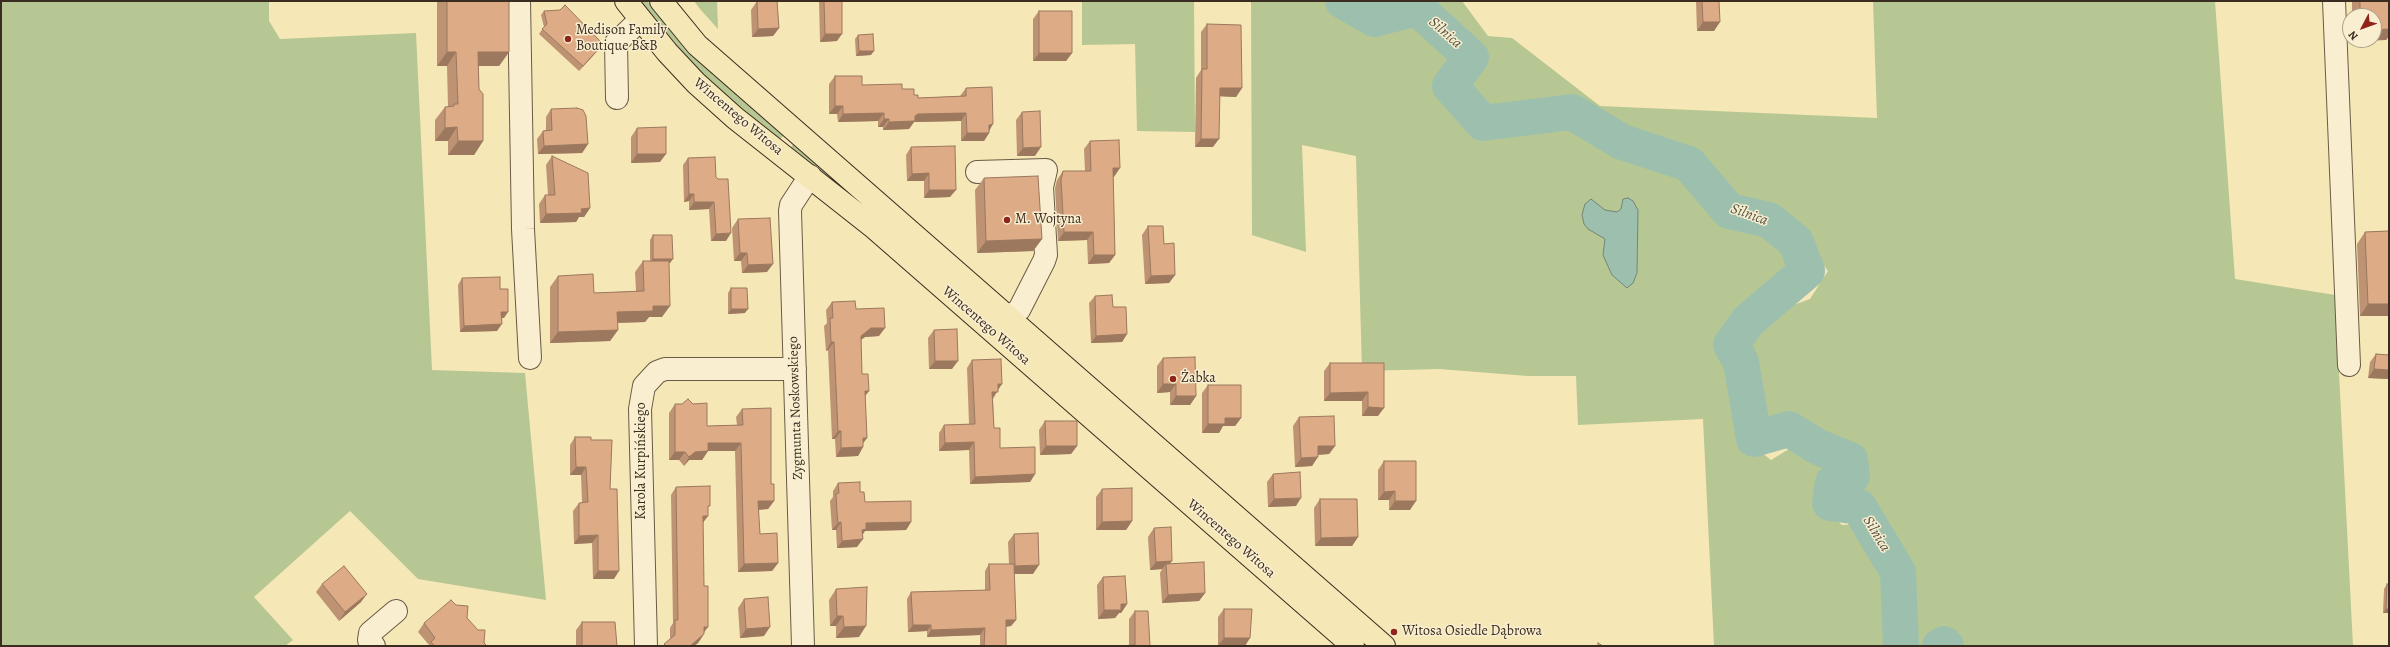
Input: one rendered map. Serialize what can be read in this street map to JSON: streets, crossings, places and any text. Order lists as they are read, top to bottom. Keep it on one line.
{"streets":{"main road":["Wincentego Witosa"],"street":["Zygmunta Noskowskiego","Karola Kurpińskiego"]},"crossings":[["Wincentego Witosa","Zygmunta Noskowskiego"],["Zygmunta Noskowskiego","Karola Kurpińskiego"]],"water":["Silnica"],"places":["Medison Family Boutique B&B","M. Wojtyna","Żabka","Witosa Osiedle Dąbrowa"],"north":"bottom left"}
